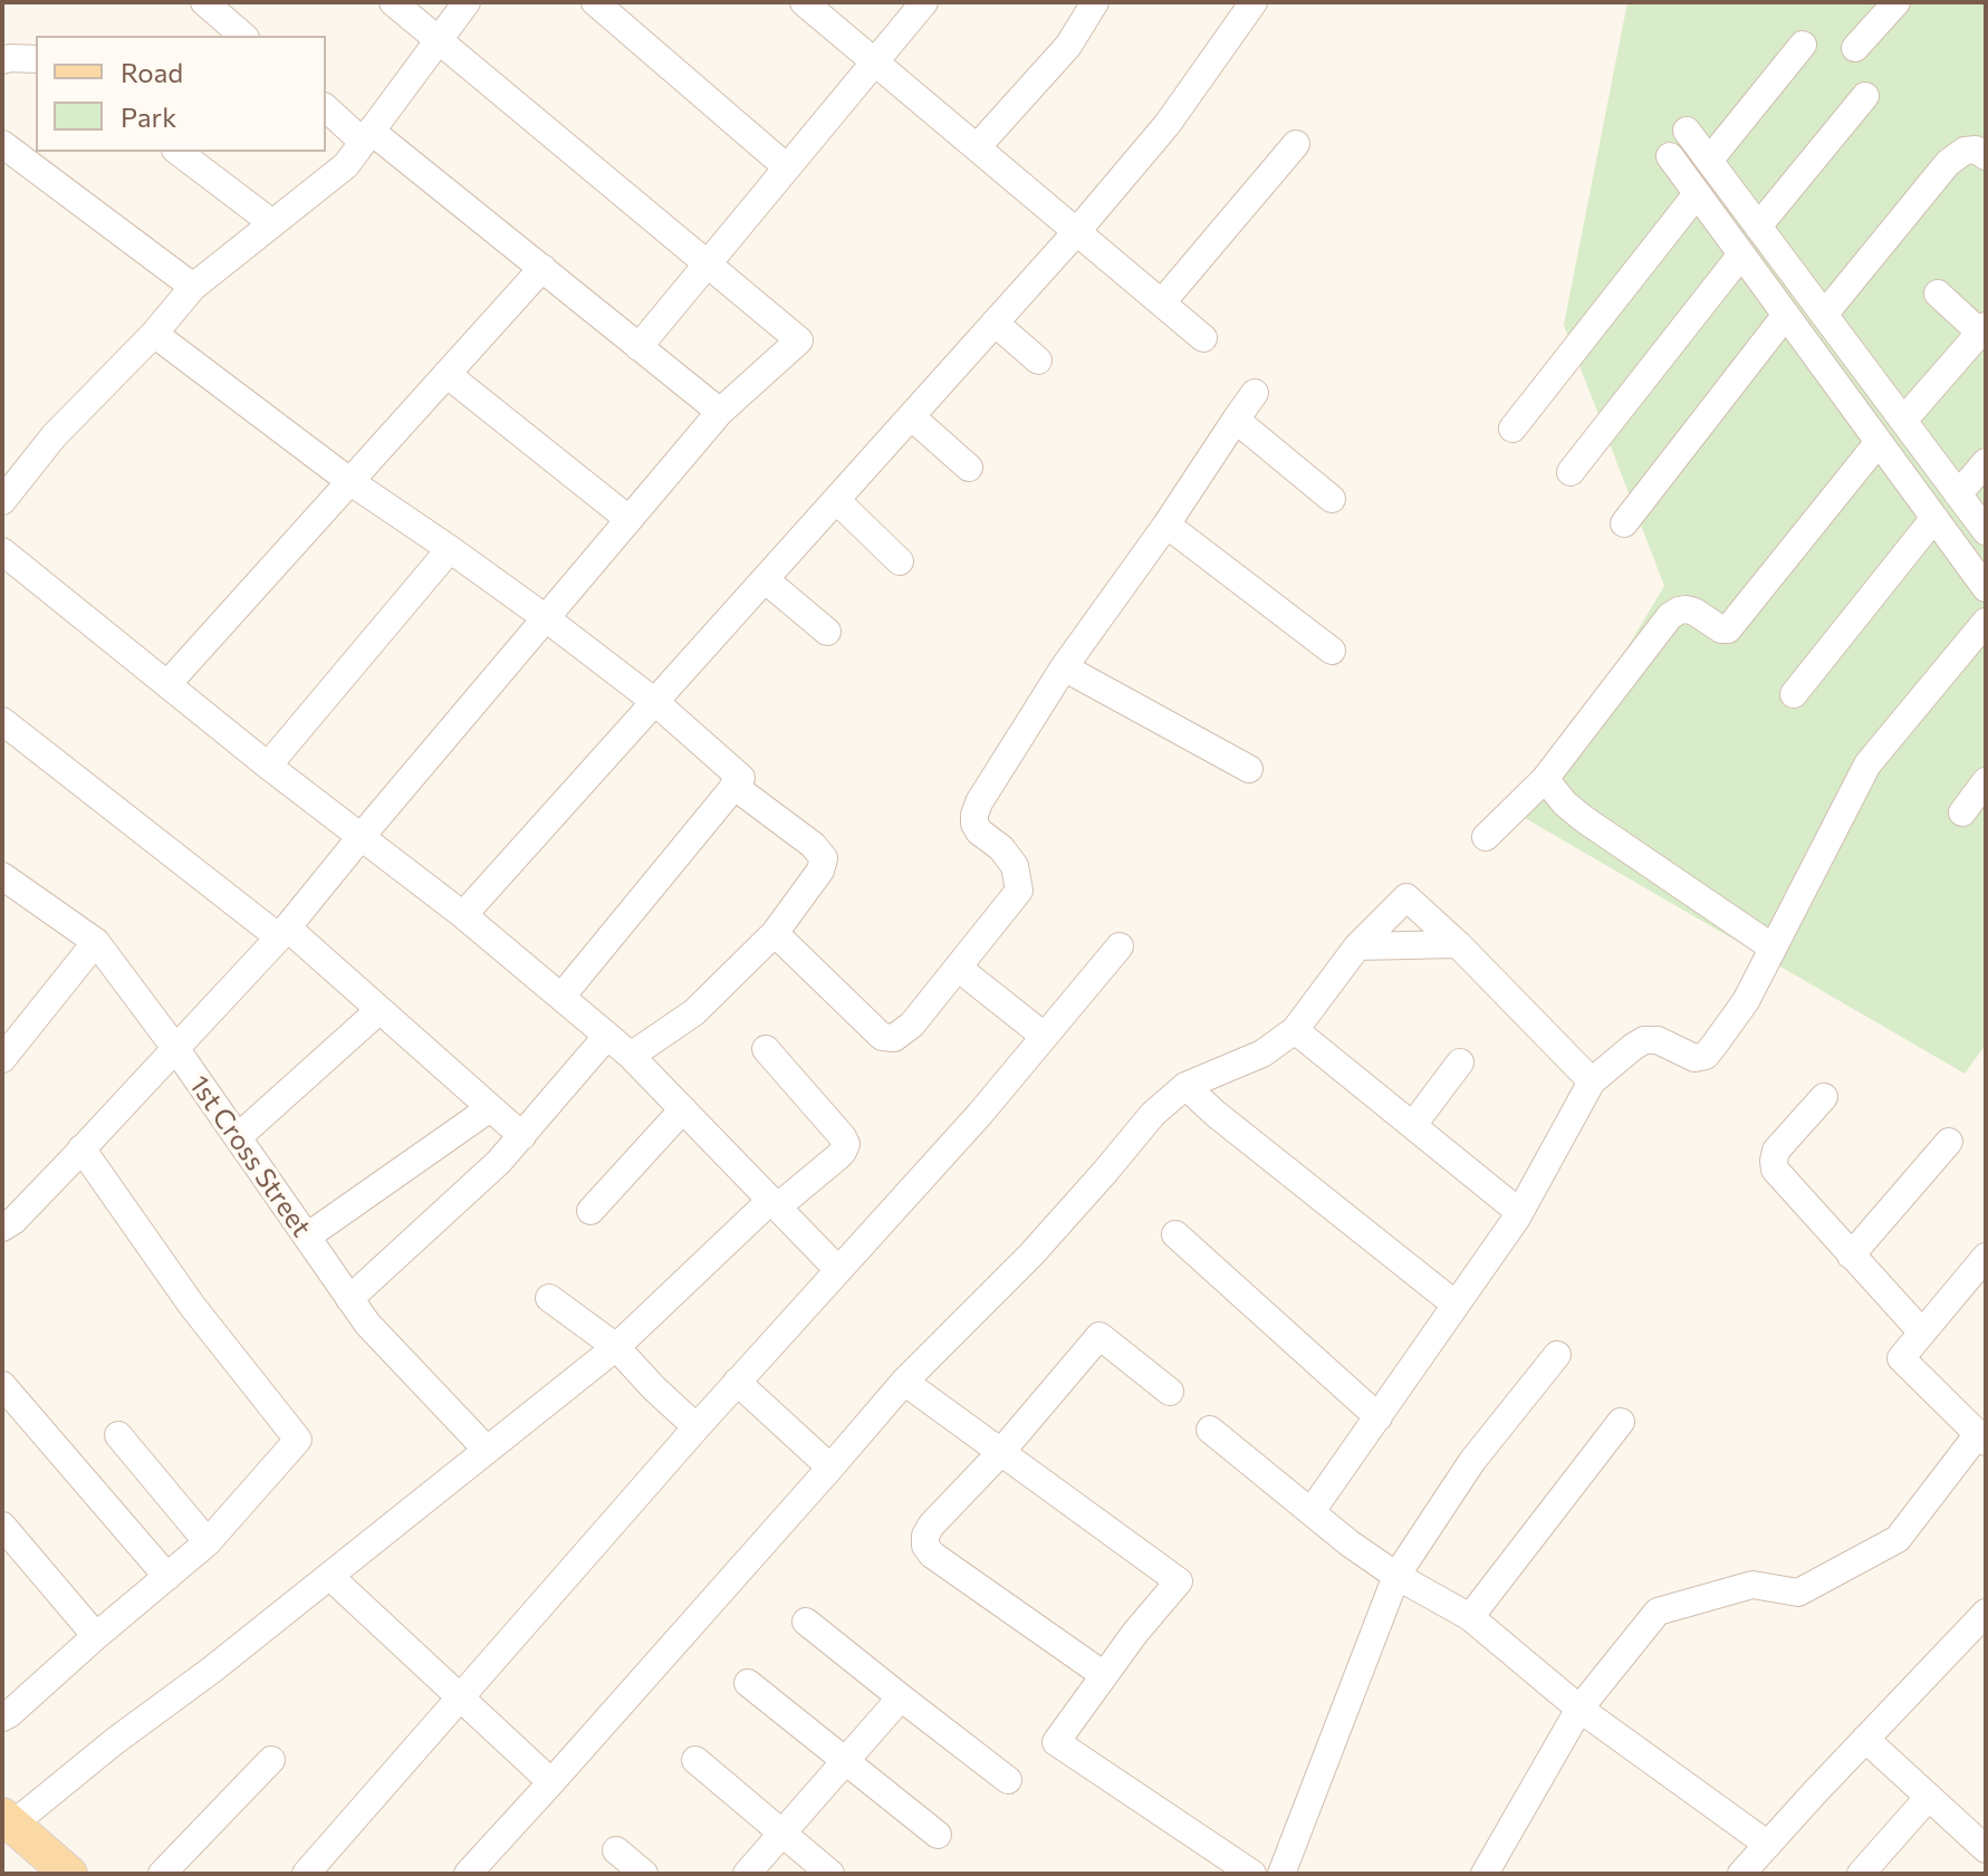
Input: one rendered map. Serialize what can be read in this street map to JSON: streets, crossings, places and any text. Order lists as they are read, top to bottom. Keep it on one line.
{"streets":{"street":["1st Cross Street"]},"legend":["Road","Park"]}
